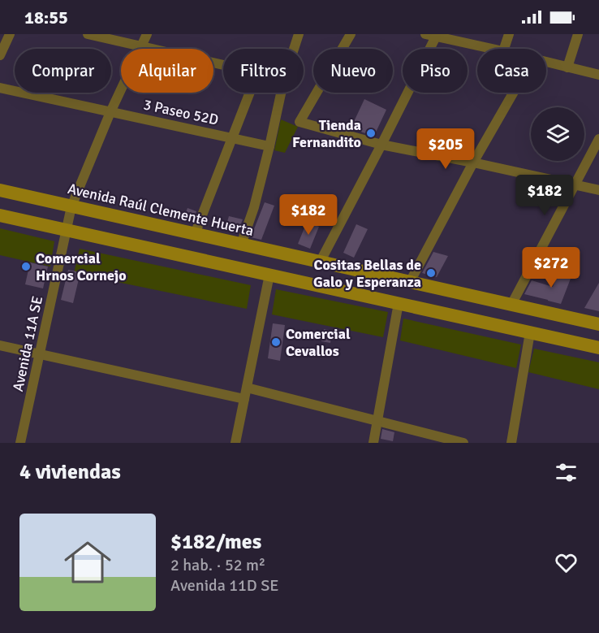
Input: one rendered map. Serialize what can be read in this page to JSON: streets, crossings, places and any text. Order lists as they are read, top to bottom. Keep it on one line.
{"streets":{"main road":["Avenida Raúl Clemente Huerta"],"street":["3 Paseo 52D","Avenida 11A SE"]},"crossings":[["3 Paseo 52D","Avenida 11A SE"],["Avenida Raúl Clemente Huerta","Avenida 11A SE"]],"places":["Tienda Fernandito","Comercial Hrnos Cornejo","Cositas Bellas de Galo y Esperanza","Comercial Cevallos"],"page":{"status":"18:55","chip":["Comprar","Alquilar","Filtros","Nuevo","Piso","Casa"],"price":["$205","$182","$182","$272"],"heading":"4 viviendas","list":[{"name":"$182/mes","note":"2 hab. · 52 m² · Avenida 11D SE"}]}}
